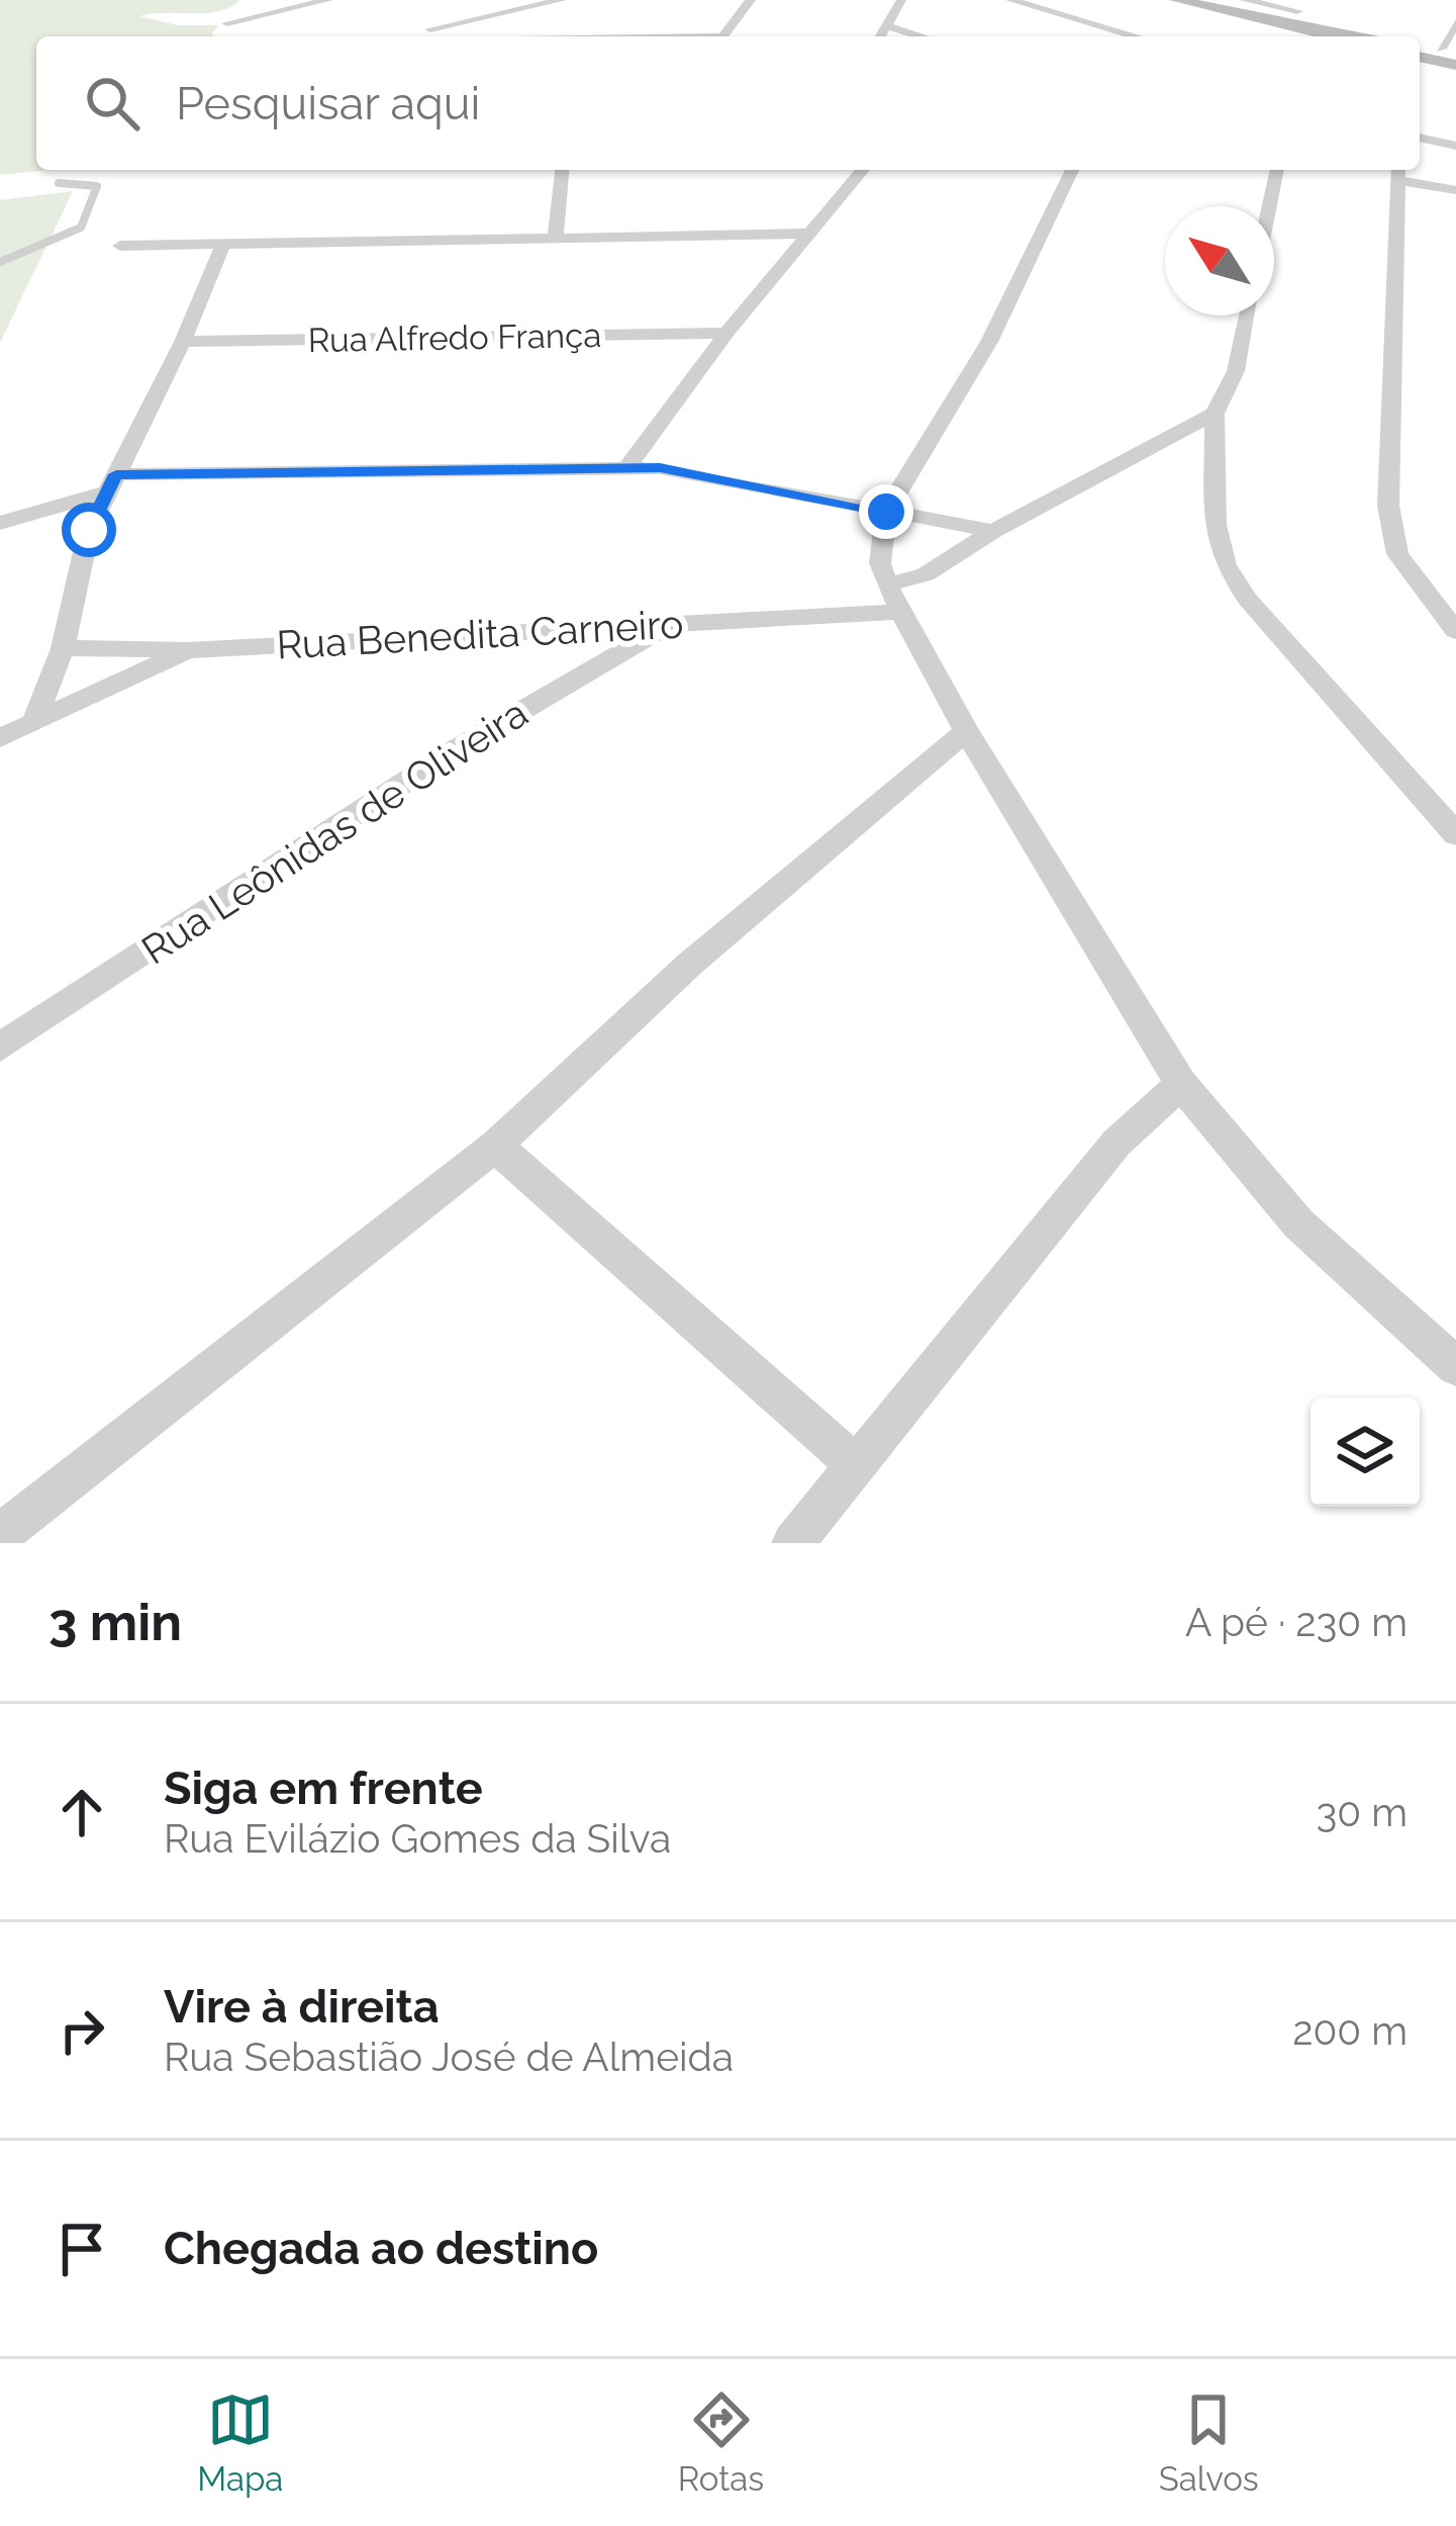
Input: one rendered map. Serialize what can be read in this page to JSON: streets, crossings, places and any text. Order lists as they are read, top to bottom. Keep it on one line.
{"streets":{"street":["Rua Alfredo França","Rua Benedita Carneiro","Rua Leônidas de Oliveira"]},"crossings":[["Rua Benedita Carneiro","Rua Leônidas de Oliveira"]],"north":"top left","page":{"search":"Pesquisar aqui","heading":["3 min","A pé · 230 m"],"list":[["Siga em frente","Rua Evilázio Gomes da Silva","30 m"],["Vire à direita","Rua Sebastião José de Almeida","200 m"],"Chegada ao destino"],"nav":["Mapa","Rotas","Salvos"]}}
